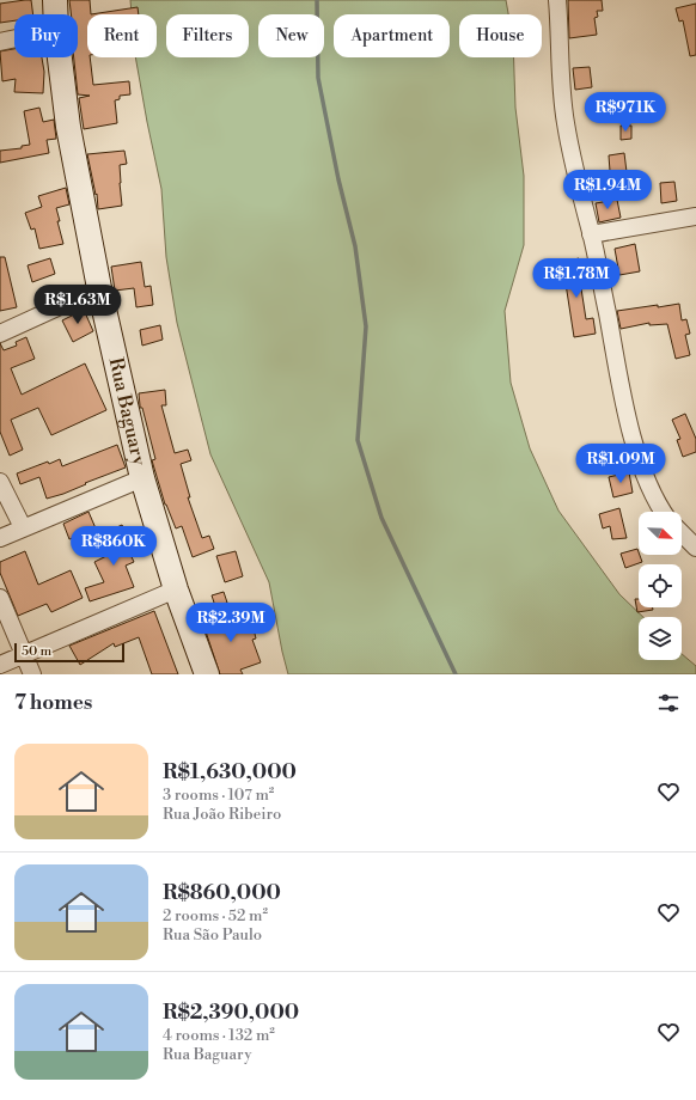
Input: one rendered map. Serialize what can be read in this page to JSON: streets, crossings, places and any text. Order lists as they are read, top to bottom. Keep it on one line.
{"streets":{"street":["Rua Baguary"]},"scale_bar":"50 m","north":"bottom right","page":{"chip":["Buy","Rent","Filters","New","Apartment","House"],"price":["R$971K","R$1.94M","R$1.78M","R$1.63M","R$1.09M","R$860K","R$2.39M"],"scale":"50 m","heading":"7 homes","list":[{"name":"R$1,630,000","note":"3 rooms · 107 m² · Rua João Ribeiro"},{"name":"R$860,000","note":"2 rooms · 52 m² · Rua São Paulo"},{"name":"R$2,390,000","note":"4 rooms · 132 m² · Rua Baguary"}]}}
